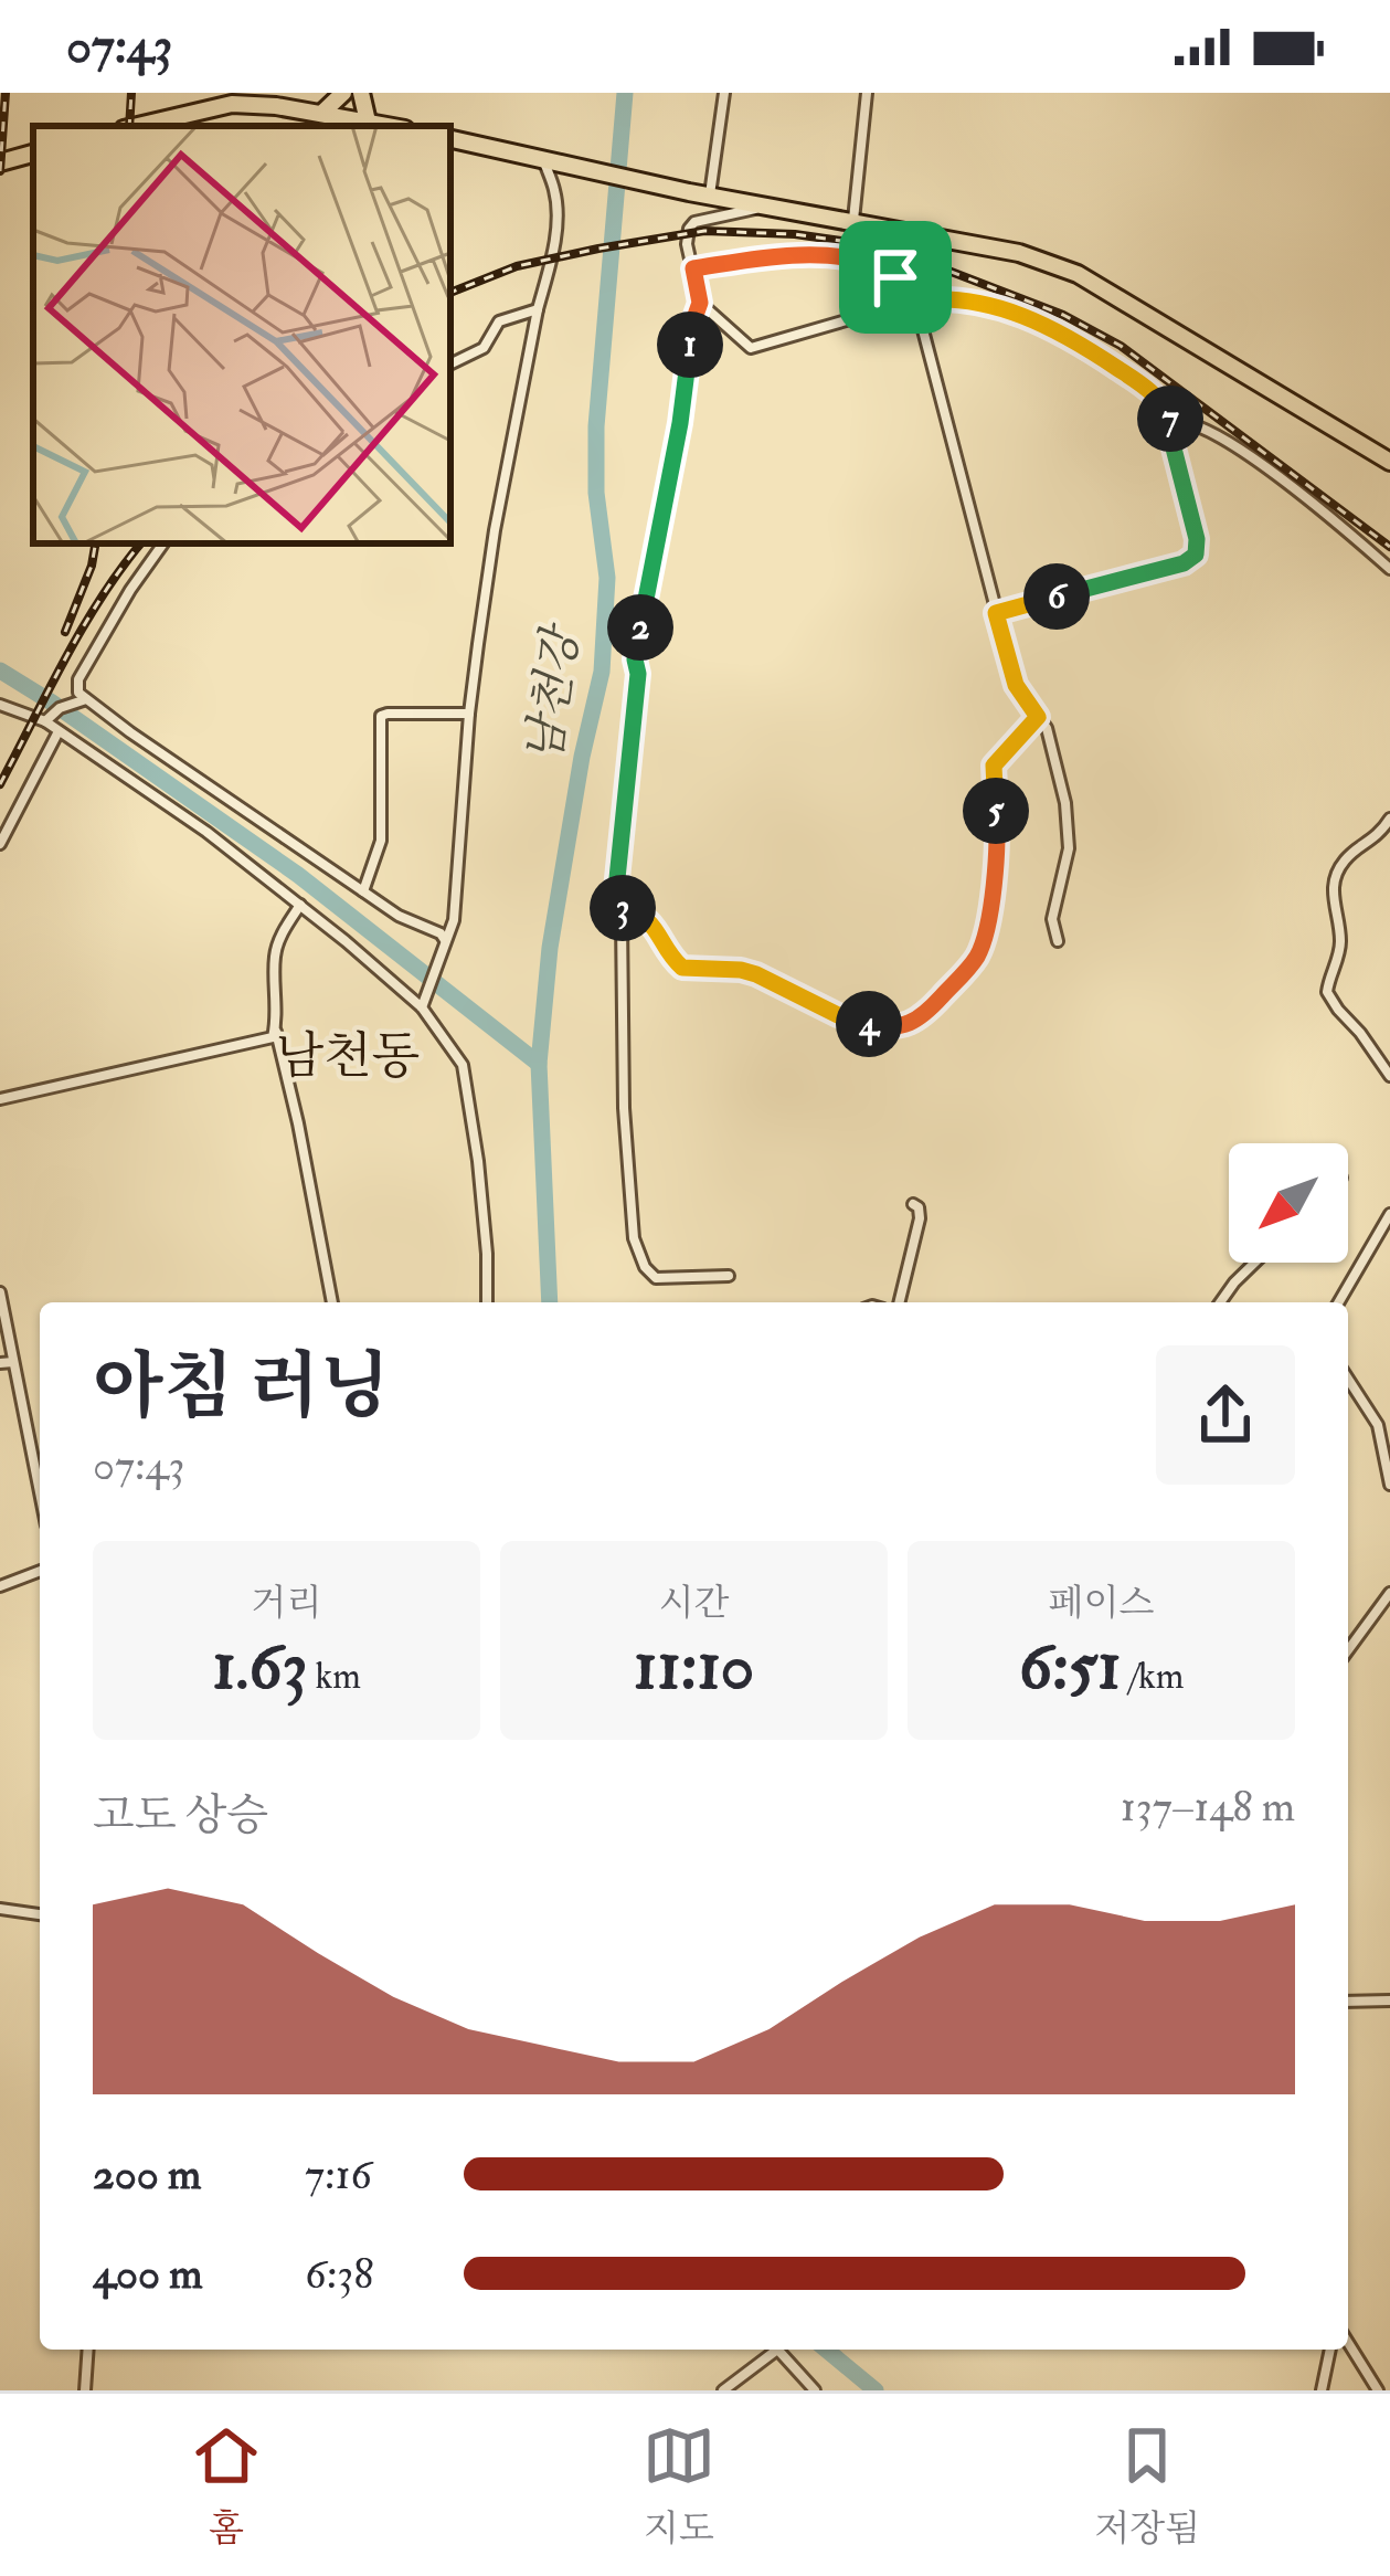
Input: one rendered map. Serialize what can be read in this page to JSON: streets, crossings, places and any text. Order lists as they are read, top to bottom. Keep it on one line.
{"districts":["남천동"],"water":["남천강"],"north":"bottom left","page":{"status":"07:43","pins":["1","7","6","2","5","3","4"],"heading":["아침 러닝","07:43"],"stats":[["거리","1.63 km"],["시간","11:10"],["페이스","6:51 /km"]],"chart":["고도 상승","137–148 m"],"list":[{"name":"200 m","note":"7:16"},{"name":"400 m","note":"6:38"}],"tabs":["홈","지도","저장됨"]}}
